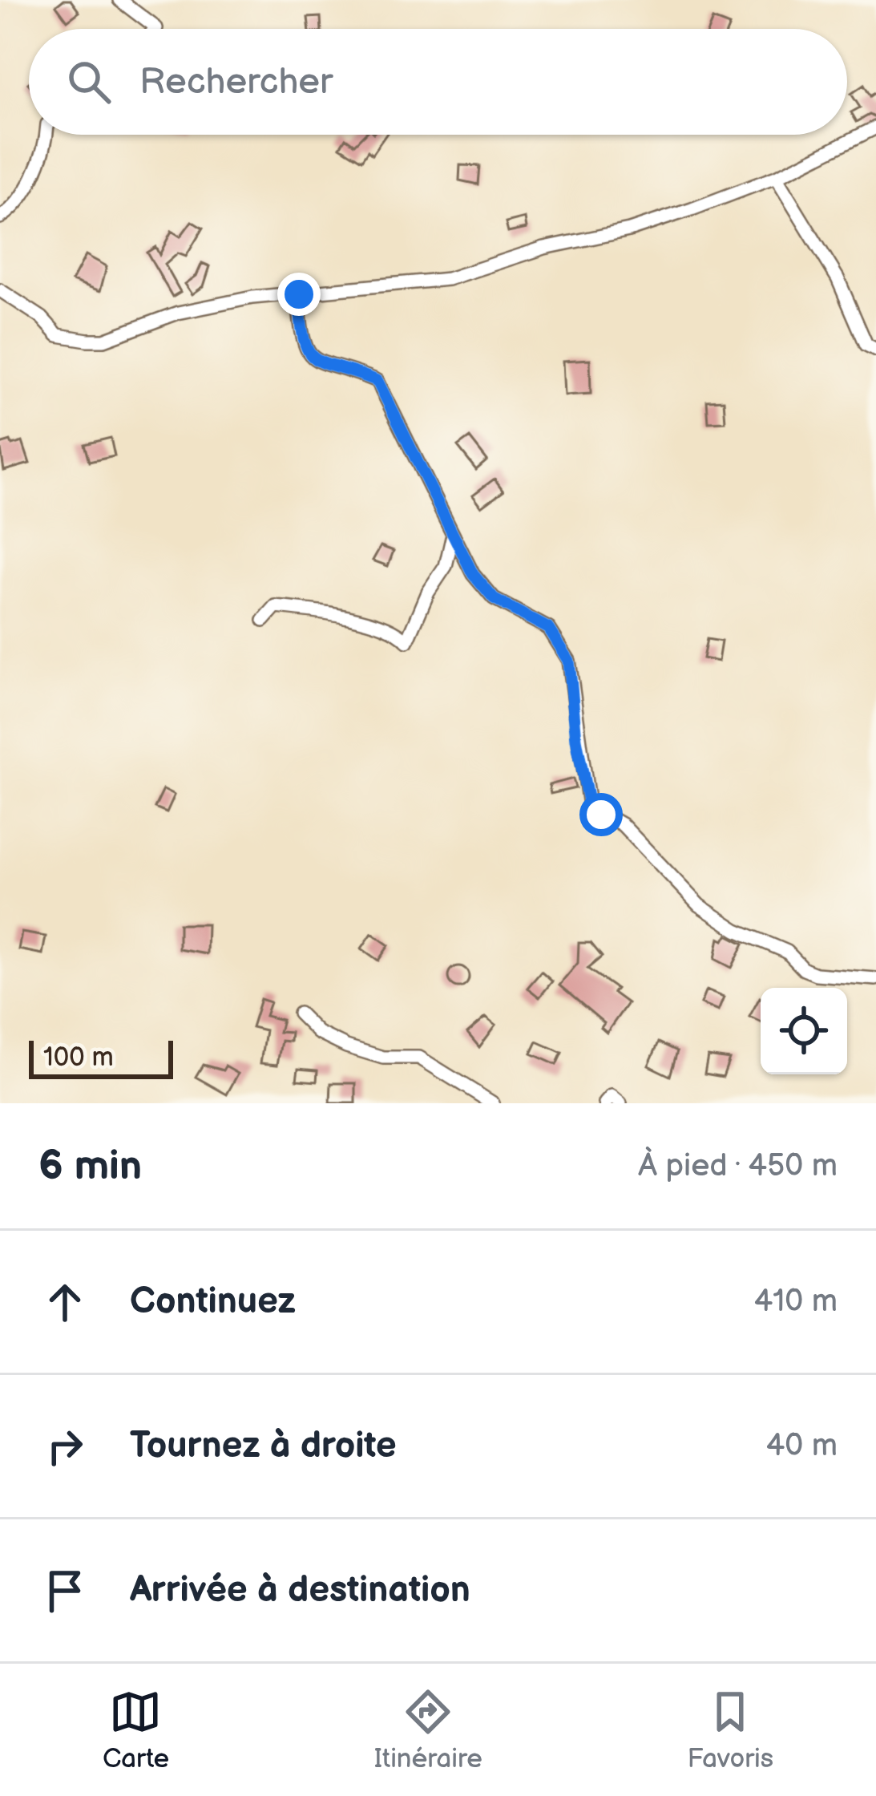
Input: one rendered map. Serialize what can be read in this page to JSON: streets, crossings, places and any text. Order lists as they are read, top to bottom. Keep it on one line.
{"scale_bar":"100 m","page":{"search":"Rechercher","scale":"100 m","heading":["6 min","À pied · 450 m"],"list":[["Continuez","410 m"],["Tournez à droite","40 m"],"Arrivée à destination"],"nav":["Carte","Itinéraire","Favoris"]}}
